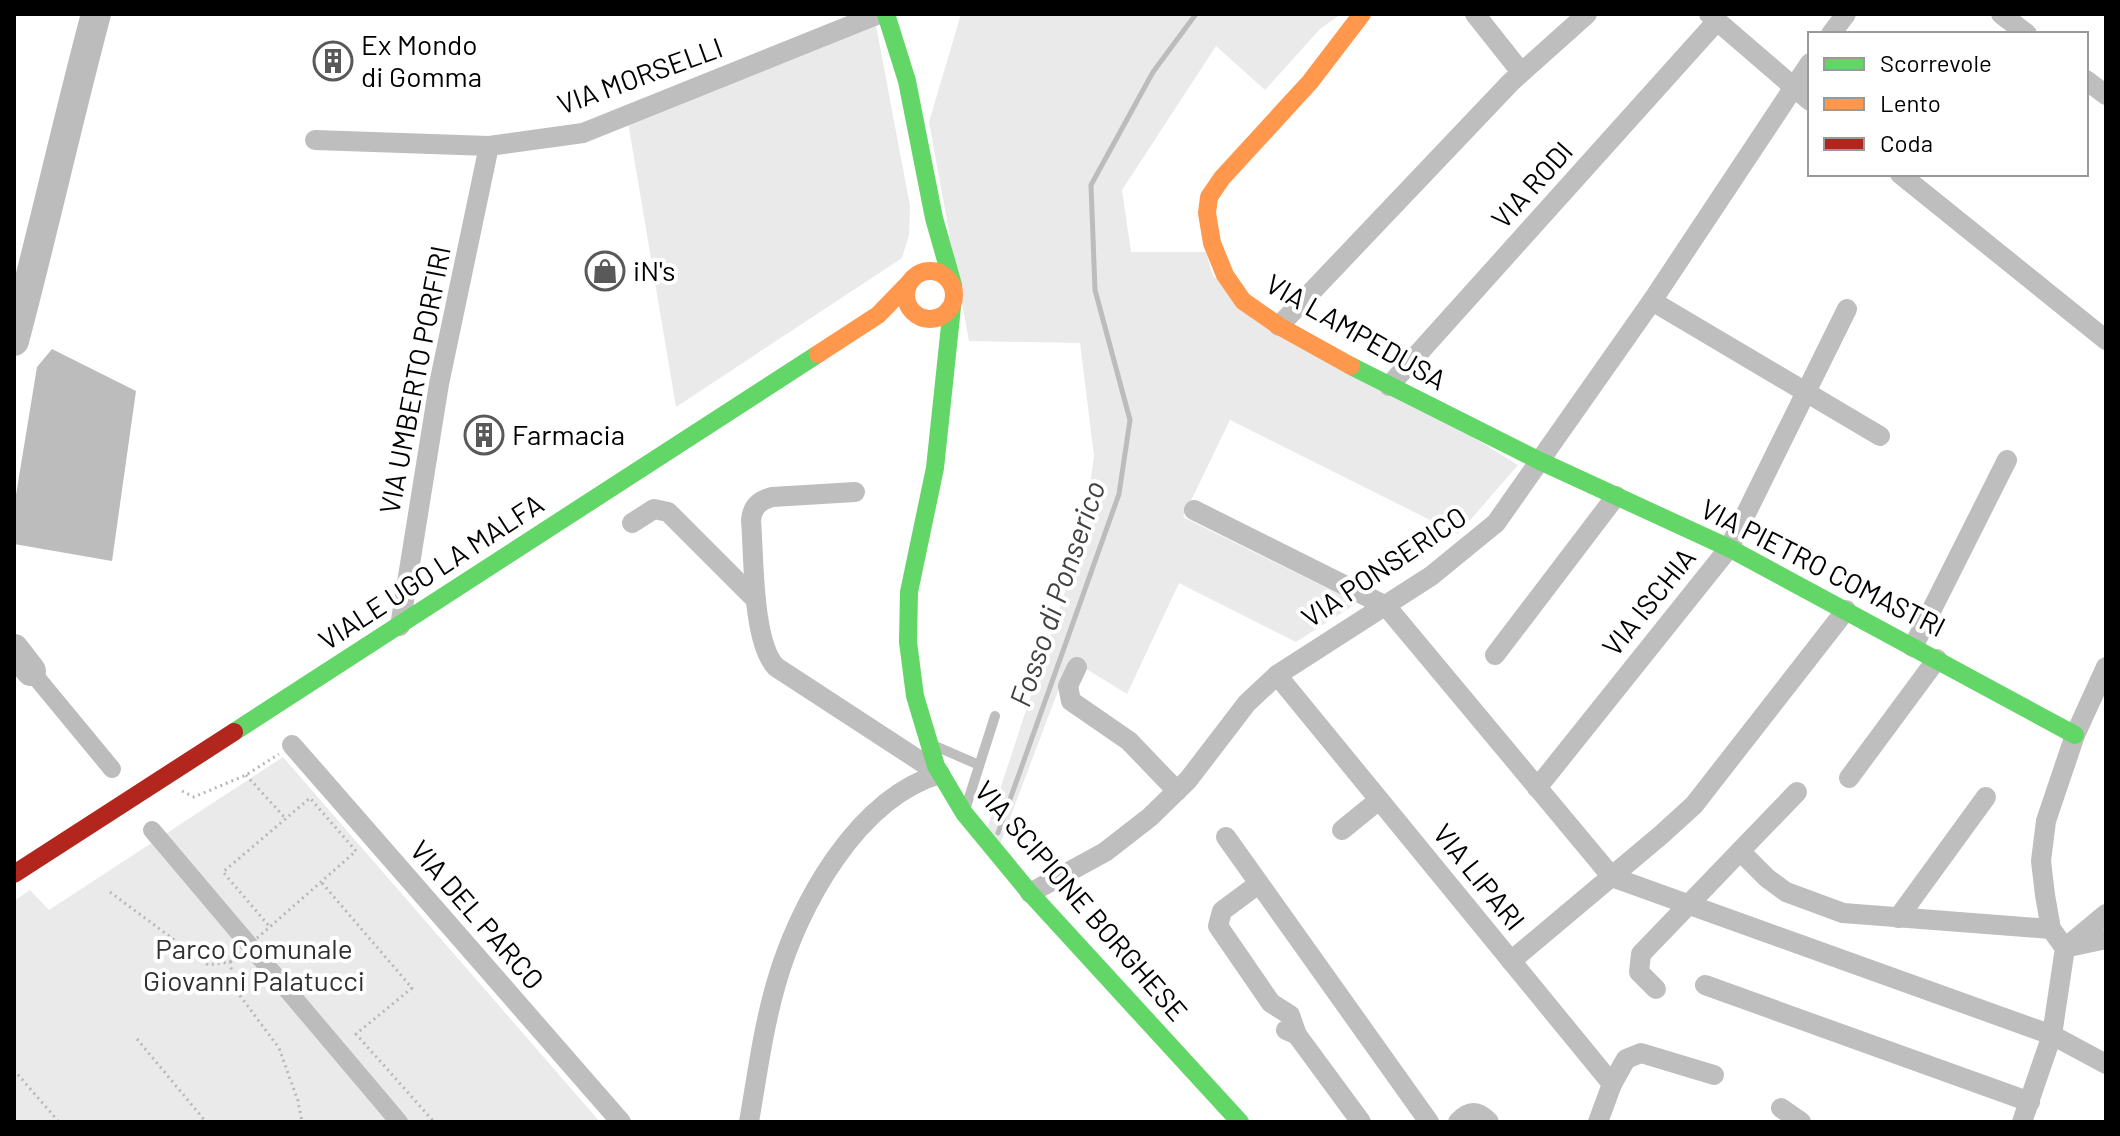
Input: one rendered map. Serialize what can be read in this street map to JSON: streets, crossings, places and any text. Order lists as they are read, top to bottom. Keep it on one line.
{"streets":{"street":["VIA MORSELLI","VIA RODI","VIA LAMPEDUSA","VIA UMBERTO PORFIRI","VIA PONSERICO","VIA PIETRO COMASTRI","VIALE UGO LA MALFA","VIA ISCHIA","VIA LIPARI","VIA SCIPIONE BORGHESE","VIA DEL PARCO"]},"crossings":[["VIA MORSELLI","VIA UMBERTO PORFIRI"],["VIA RODI","VIA LAMPEDUSA"],["VIA LAMPEDUSA","VIA PONSERICO"],["VIA LAMPEDUSA","VIA PIETRO COMASTRI"],["VIA UMBERTO PORFIRI","VIALE UGO LA MALFA"],["VIA PONSERICO","VIA PIETRO COMASTRI"],["VIA PONSERICO","VIA LIPARI"],["VIA PONSERICO","VIA SCIPIONE BORGHESE"],["VIA PIETRO COMASTRI","VIA ISCHIA"],["VIALE UGO LA MALFA","VIA SCIPIONE BORGHESE"]],"water":["Fosso di Ponserico"],"parks":["Parco Comunale Giovanni Palatucci"],"places":{"building":["Ex Mondo di Gomma","Farmacia"],"shop":["iN's"]},"legend":["Scorrevole","Lento","Coda"]}
